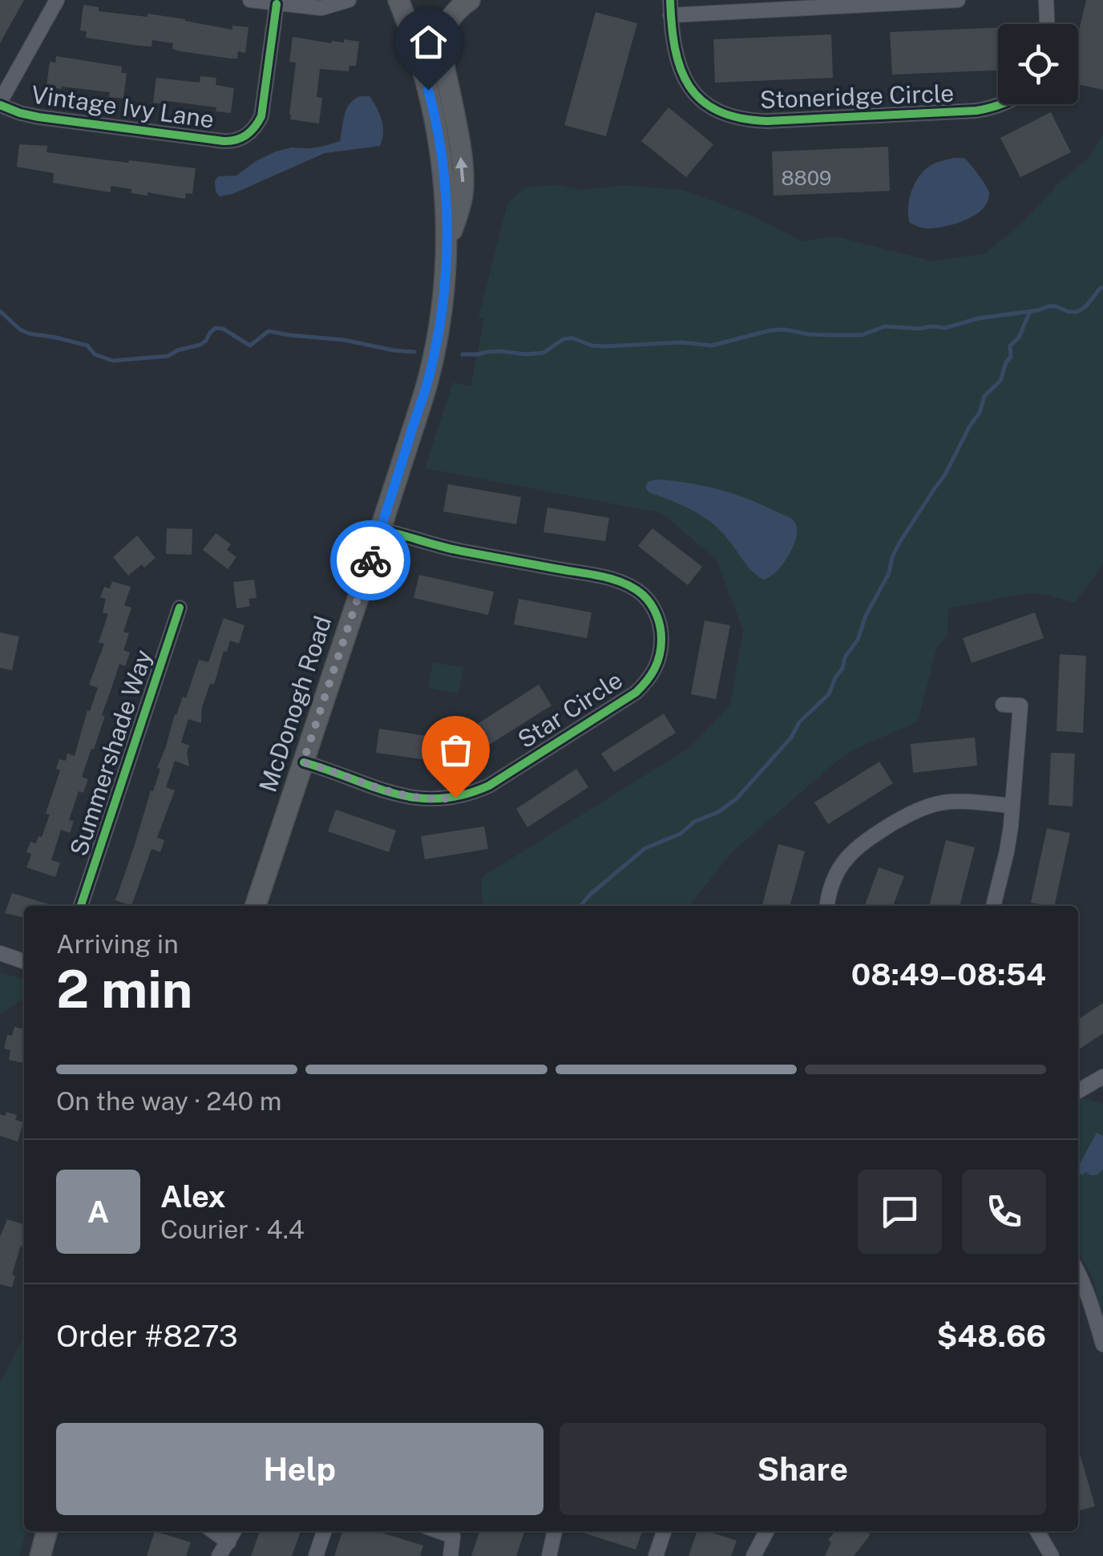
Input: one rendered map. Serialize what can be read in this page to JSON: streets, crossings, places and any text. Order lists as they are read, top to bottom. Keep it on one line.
{"streets":{"main road":["McDonogh Road"],"street":["Stoneridge Circle","Vintage Ivy Lane","Star Circle","Summershade Way"]},"crossings":[["McDonogh Road","Star Circle"]],"house_numbers":["8809"],"page":{"heading":["2 min","Arriving in","08:49–08:54"],"panel":["Alex","Courier · 4.4","Order #8273","$48.66"],"bar":"On the way · 240 m","round":"A","buttons":["Help","Share"]}}
